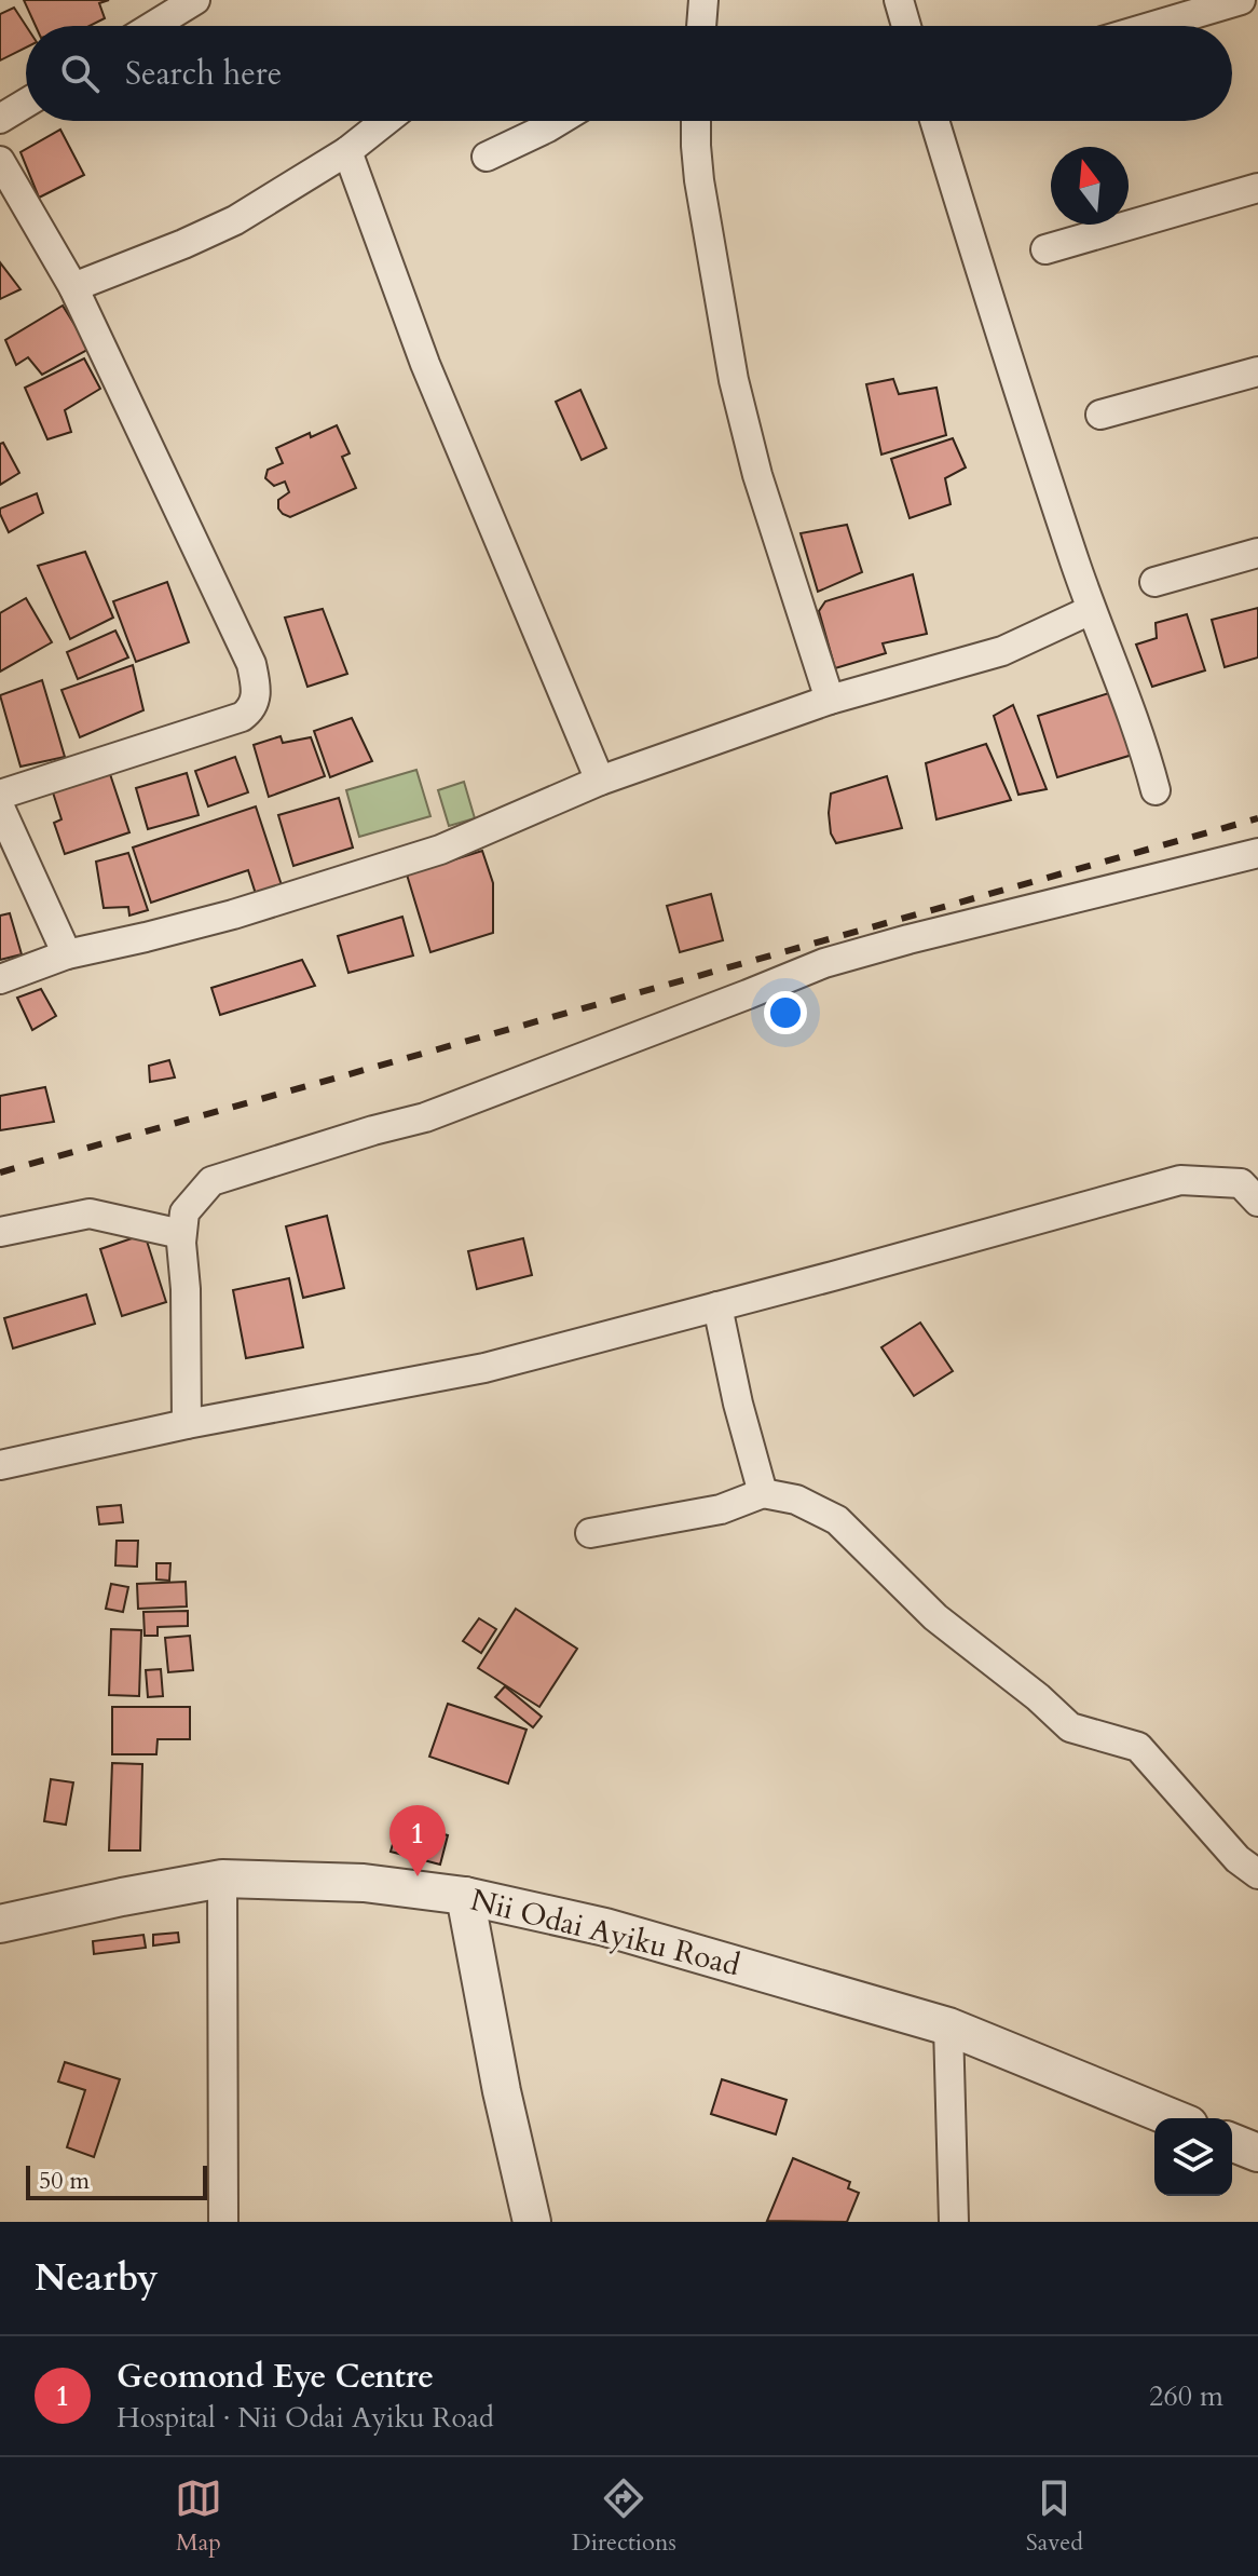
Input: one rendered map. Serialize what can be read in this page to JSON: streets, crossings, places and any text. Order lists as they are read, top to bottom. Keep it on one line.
{"streets":{"street":["Nii Odai Ayiku Road"]},"scale_bar":"50 m","north":"top","page":{"search":"Search here","pins":"1","scale":"50 m","heading":"Nearby","list":[{"mark":"1","name":"Geomond Eye Centre","note":"Hospital · Nii Odai Ayiku Road","value":"260 m"}],"nav":["Map","Directions","Saved"]}}
